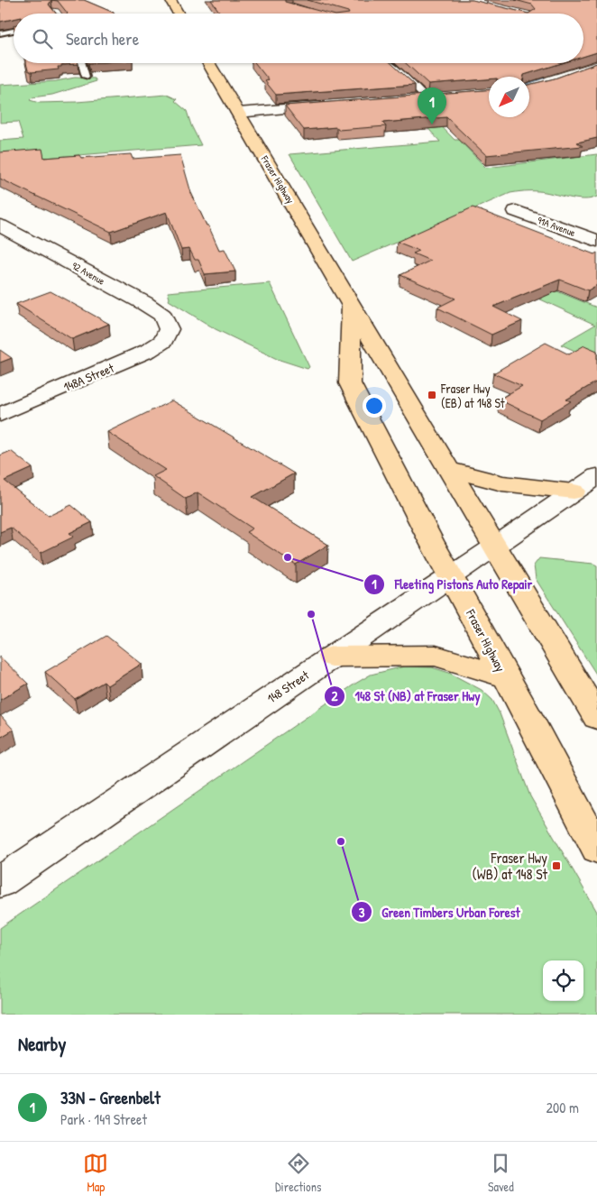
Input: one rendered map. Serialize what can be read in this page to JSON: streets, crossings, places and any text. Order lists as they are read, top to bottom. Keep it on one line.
{"streets":{"main road":["Fraser Highway"],"street":["91A Avenue","92 Avenue","148A Street","148 Street"]},"crossings":[["Fraser Highway","148 Street"],["92 Avenue","148A Street"]],"places":{"transit":["Fraser Hwy (EB) at 148 St","Fraser Hwy (WB) at 148 St"],"other":["Fleeting Pistons Auto Repair","148 St (NB) at Fraser Hwy","Green Timbers Urban Forest"]},"north":"bottom left","page":{"search":"Search here","pins":"1","heading":"Nearby","list":[{"mark":"1","name":"33N - Greenbelt","note":"Park · 149 Street","value":"200 m"}],"nav":["Map","Directions","Saved"]}}
